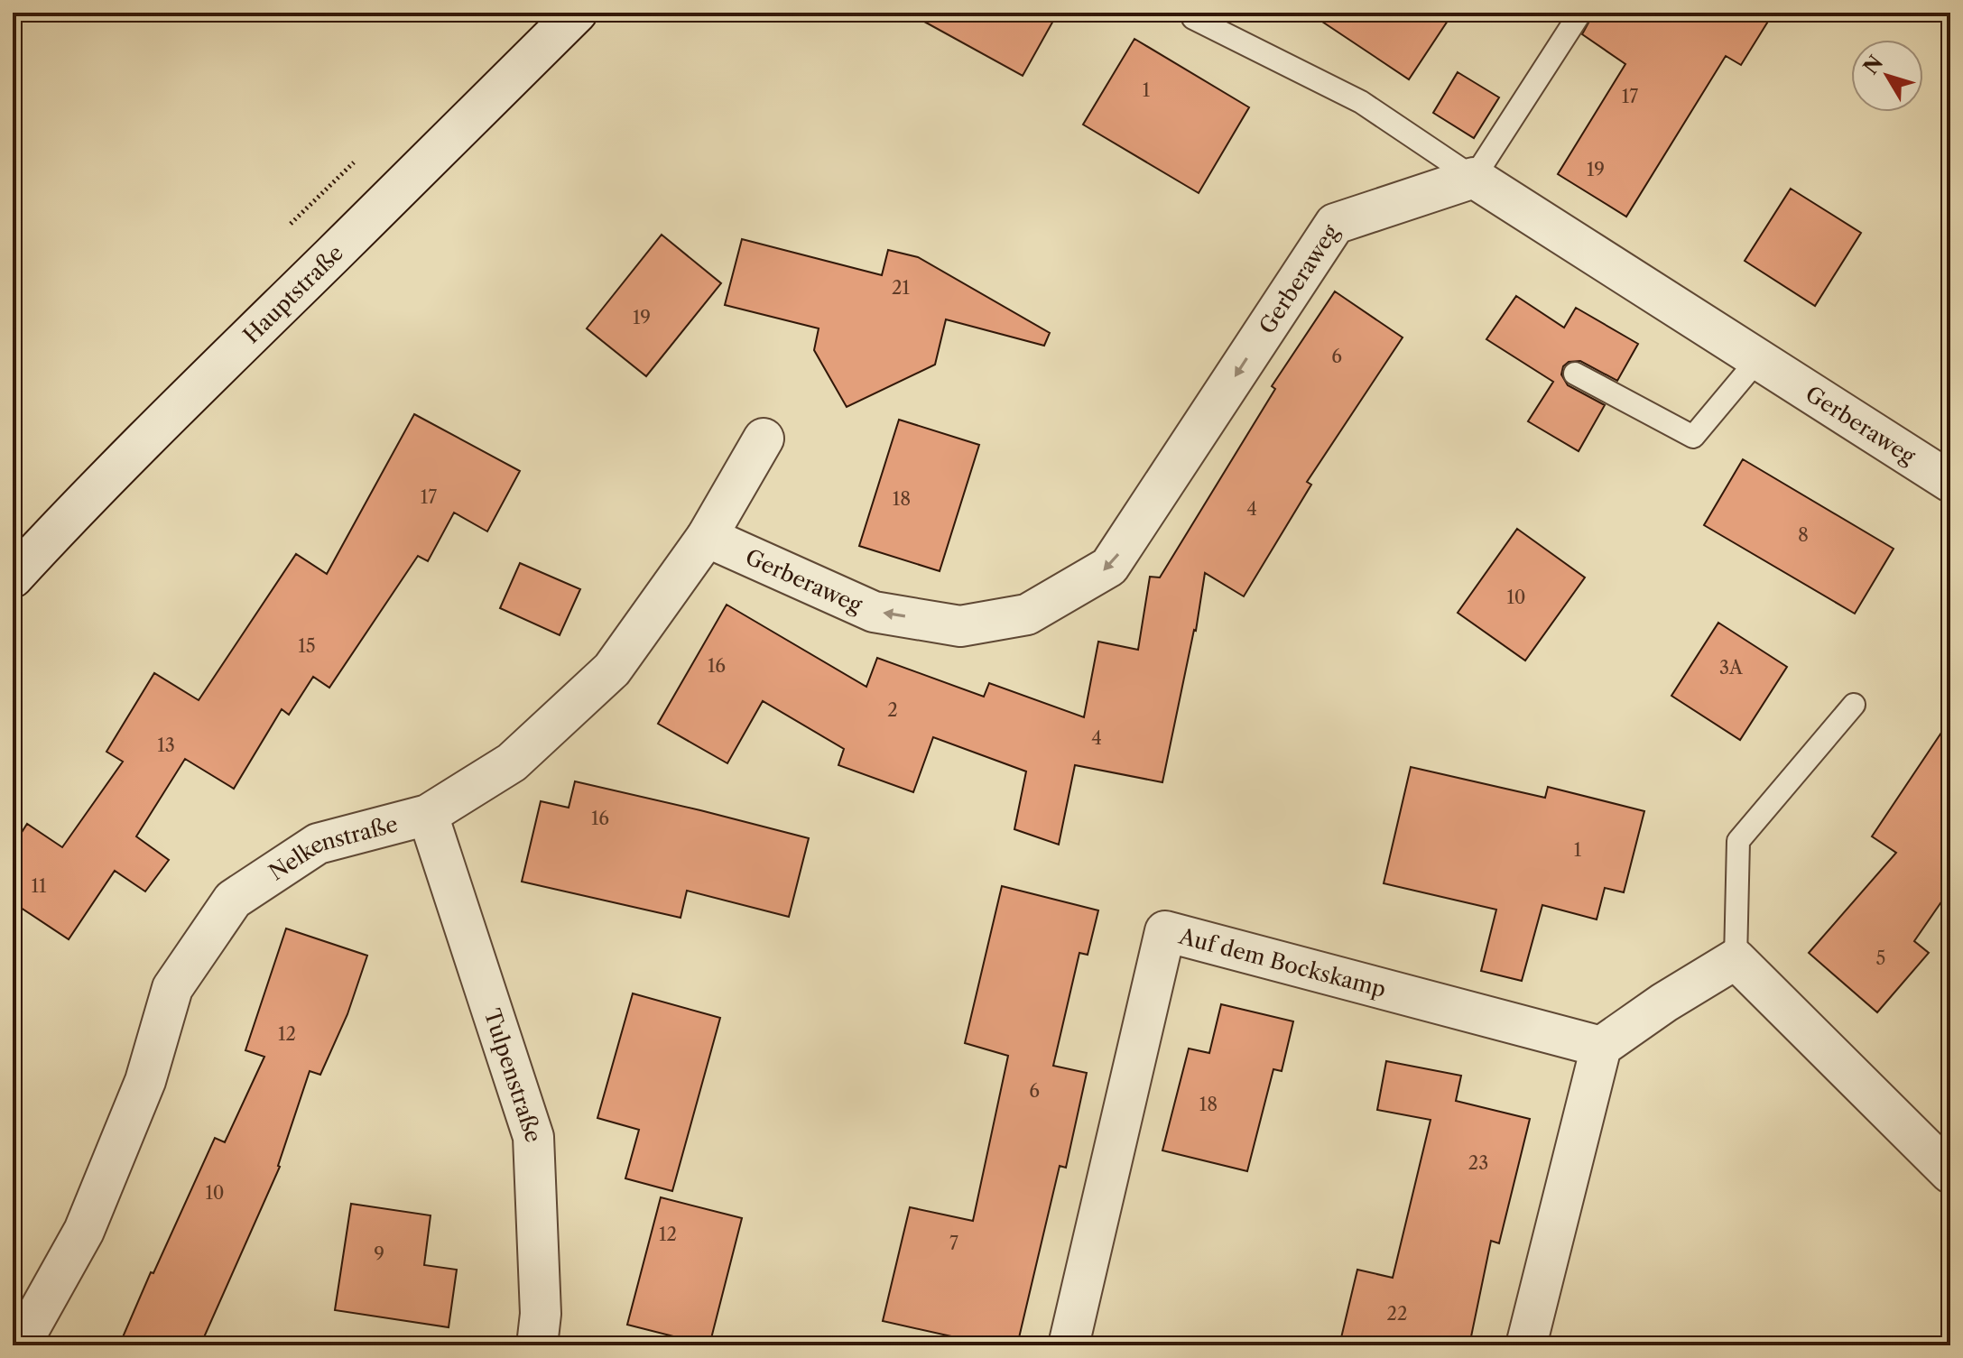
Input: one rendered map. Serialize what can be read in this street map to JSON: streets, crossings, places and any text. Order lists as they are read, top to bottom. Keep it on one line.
{"streets":{"street":["Gerberaweg","Hauptstraße","Nelkenstraße","Auf dem Bockskamp","Tulpenstraße"]},"crossings":[["Gerberaweg","Nelkenstraße"],["Nelkenstraße","Tulpenstraße"]],"one_way":["Gerberaweg"],"house_numbers":["1","17","19","21","19","6","17","18","4","8","10","15","16","3A","2","4","13","16","1","11","5","12","6","18","23","10","12","7","9","22"],"north":"top left"}
